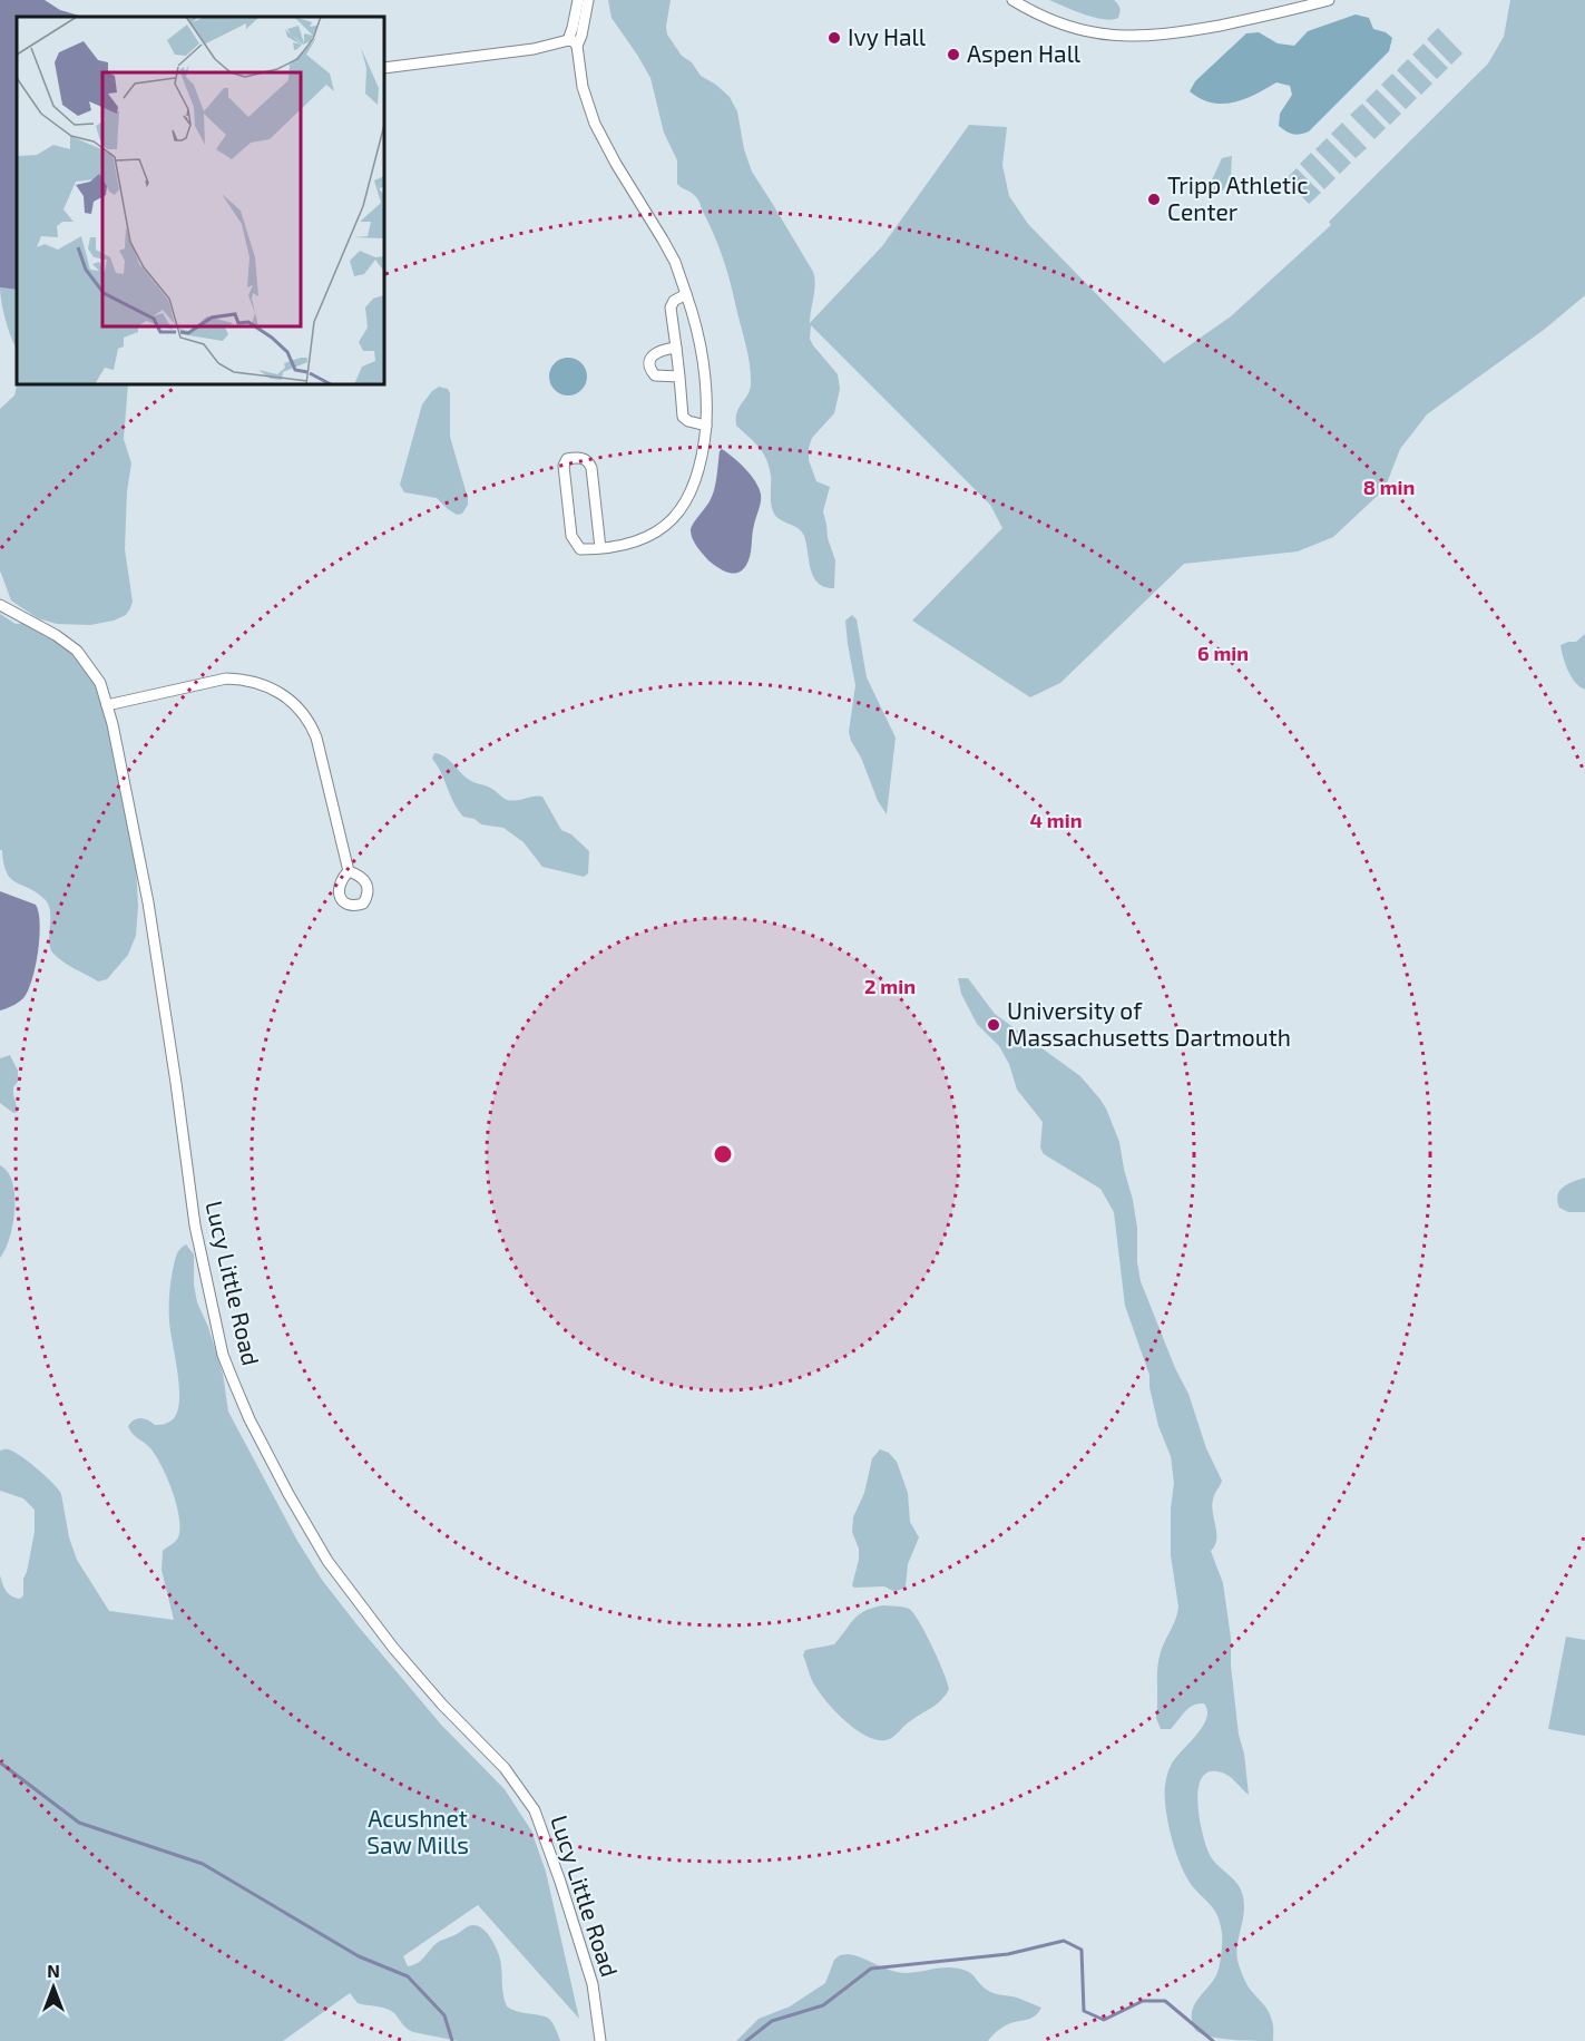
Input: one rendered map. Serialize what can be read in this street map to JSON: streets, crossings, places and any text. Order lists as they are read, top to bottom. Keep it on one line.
{"streets":{"street":["Lucy Little Road"]},"parks":["Acushnet Saw Mills"],"places":["Ivy Hall","Aspen Hall","Tripp Athletic Center","University of Massachusetts Dartmouth"],"north":"top","rings":["8 min","6 min","4 min","2 min"]}
